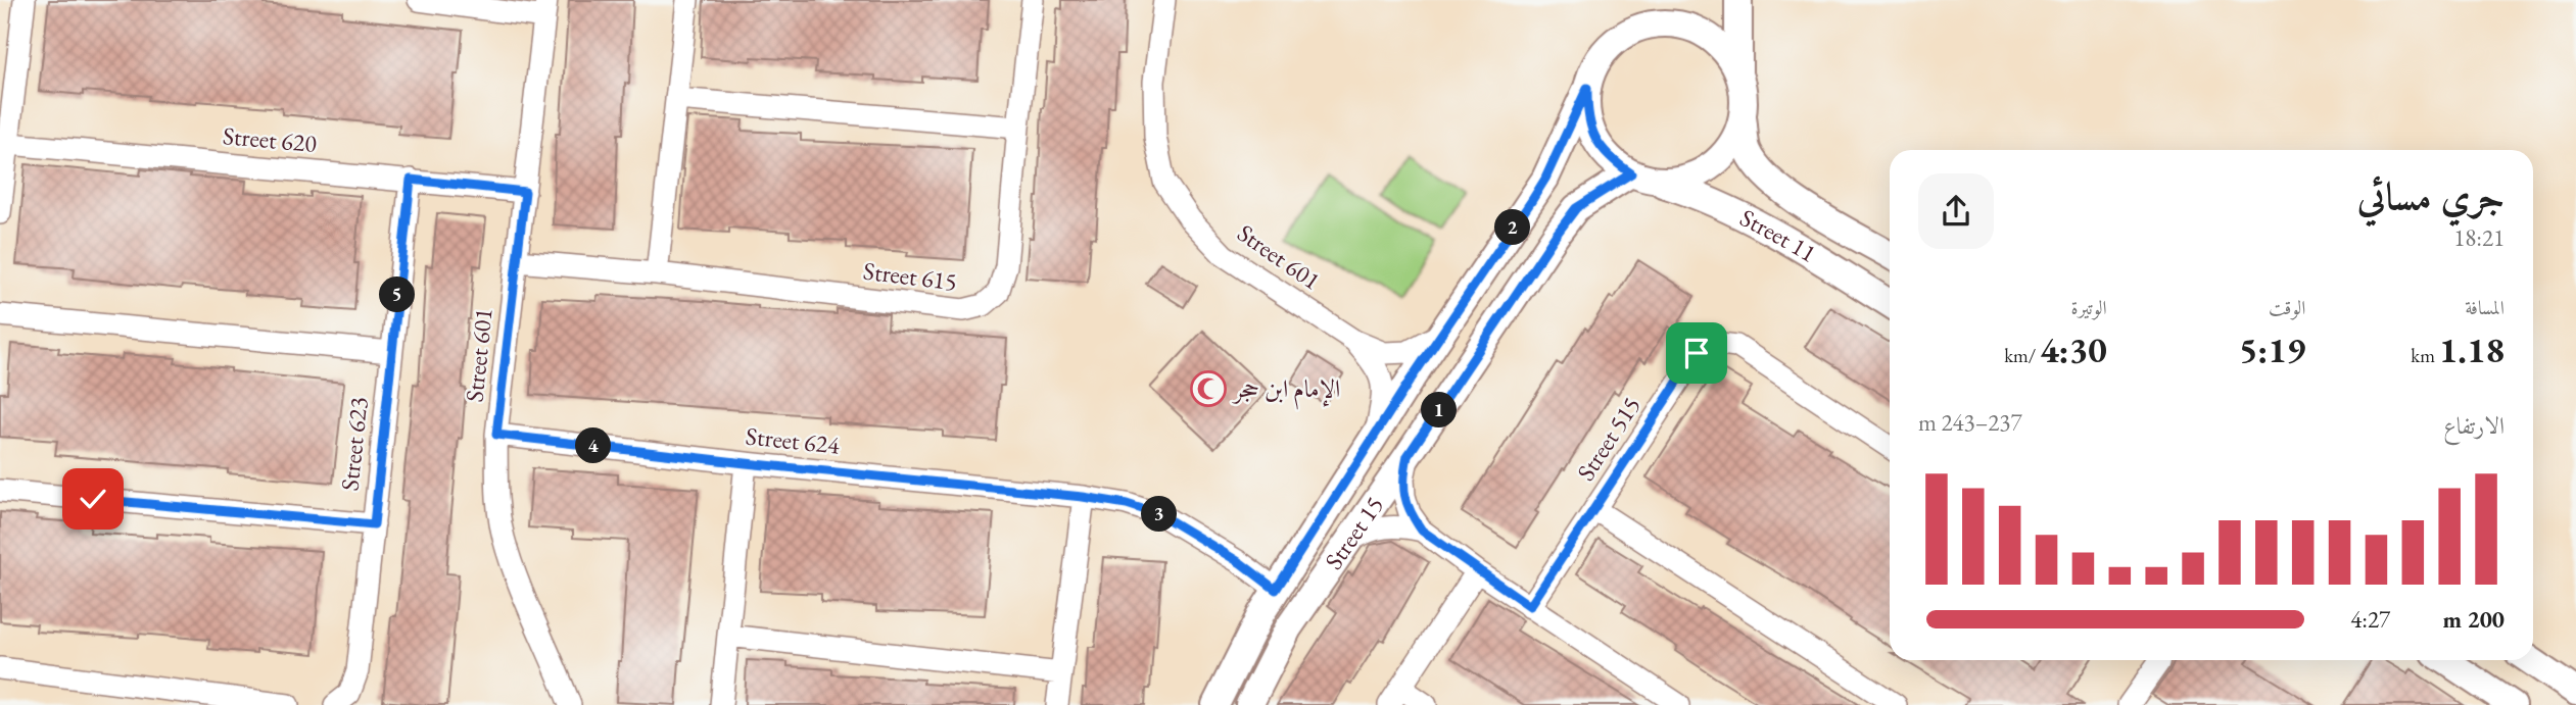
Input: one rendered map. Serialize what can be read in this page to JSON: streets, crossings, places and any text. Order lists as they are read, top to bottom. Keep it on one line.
{"streets":{"street":["Street 620","Street 11","Street 601","Street 615","Street 515","Street 624","Street 623","Street 15"]},"crossings":[["Street 620","Street 601"],["Street 620","Street 623"],["Street 11","Street 15"],["Street 601","Street 615"],["Street 601","Street 624"],["Street 601","Street 15"],["Street 624","Street 15"]],"places":{"mosque":["الإمام ابن حجر"]},"page":{"heading":["جري مسائي","18:21"],"pins":["2","5","1","4","3"],"stats":[["المسافة","1.18 km"],["الوقت","5:19"],["الوتيرة","4:30 /km"]],"chart":["الارتفاع","237–243 m"],"list":[{"name":"200 m","note":"4:27"}]}}
